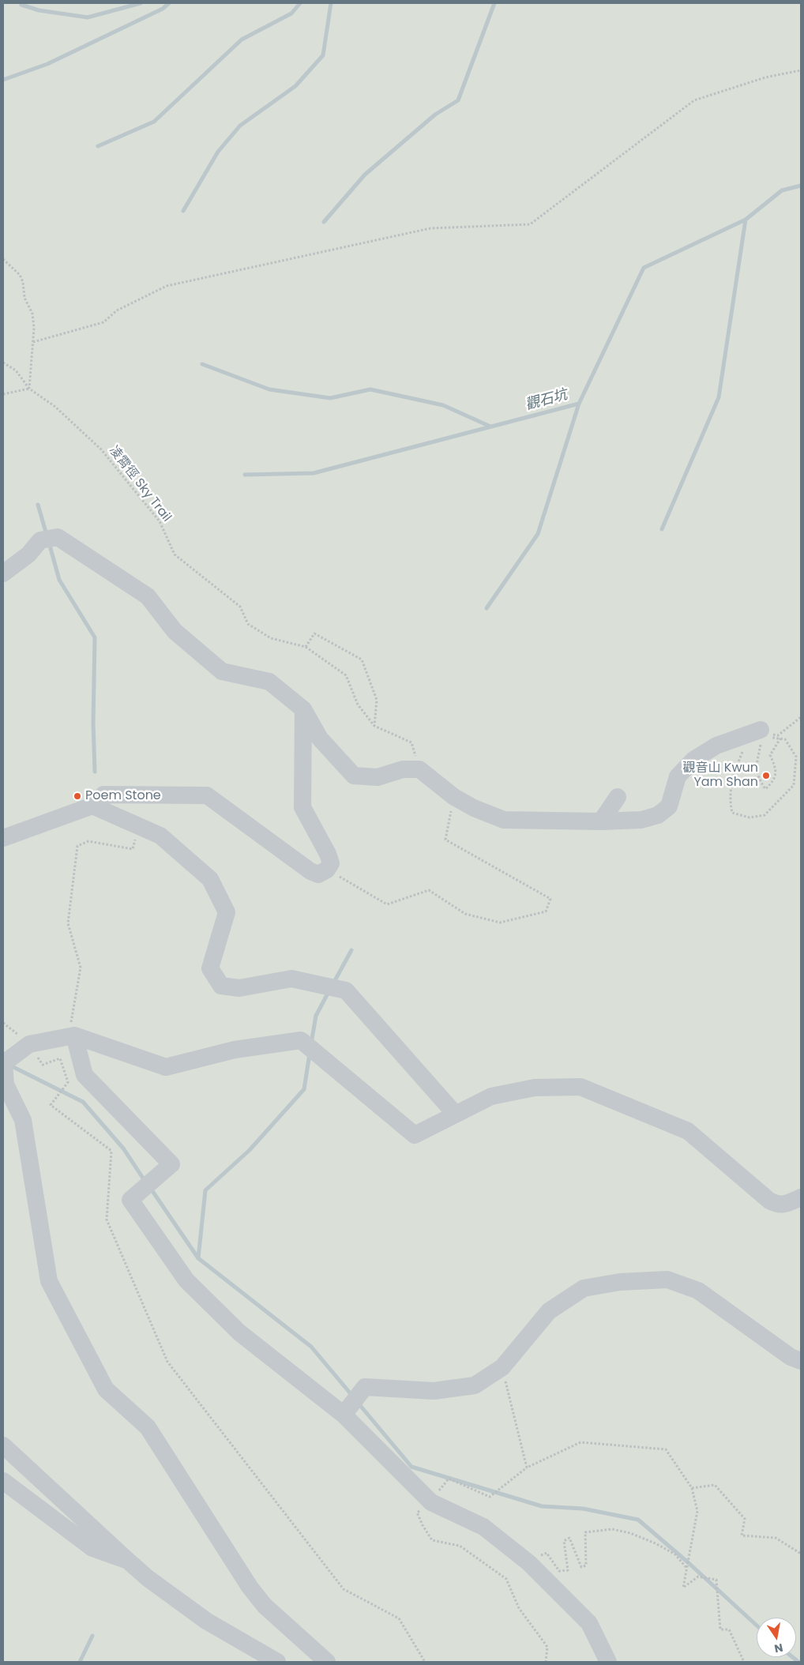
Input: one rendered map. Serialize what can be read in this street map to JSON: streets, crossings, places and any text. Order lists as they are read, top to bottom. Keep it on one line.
{"streets":{"path":["凌霄徑 Sky Trail"]},"water":["觀石坑"],"places":["觀音山 Kwun Yam Shan","Poem Stone"],"north":"bottom"}
